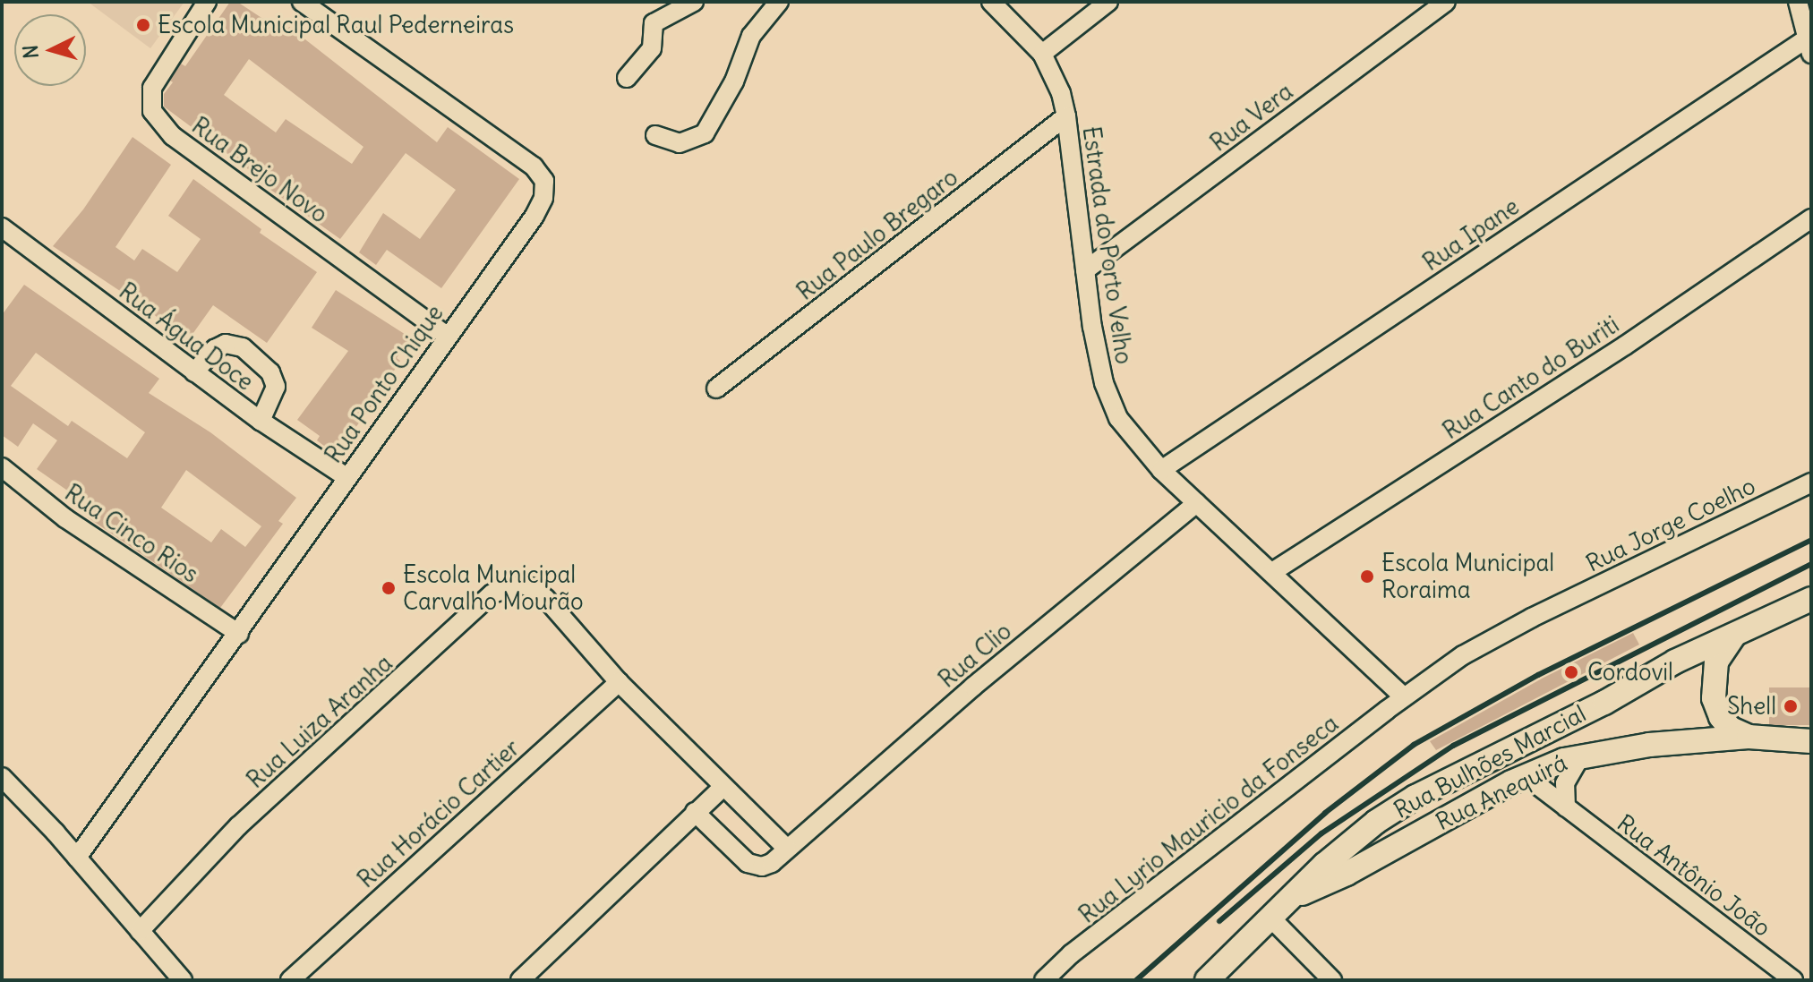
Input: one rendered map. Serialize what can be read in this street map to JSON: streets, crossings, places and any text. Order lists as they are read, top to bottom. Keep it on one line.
{"streets":{"main road":["Rua Bulhões Marcial","Rua Anequirá"],"street":["Rua Vera","Rua Brejo Novo","Rua Paulo Bregaro","Rua Ipane","Estrada do Porto Velho","Rua Água Doce","Rua Canto do Buriti","Rua Ponto Chique","Rua Jorge Coelho","Rua Cinco Rios","Rua Clio","Rua Luiza Aranha","Rua Horácio Cartier","Rua Lyrio Mauricio da Fonseca","Rua Antônio João"]},"crossings":[["Rua Vera","Estrada do Porto Velho"],["Rua Brejo Novo","Rua Ponto Chique"],["Rua Paulo Bregaro","Estrada do Porto Velho"],["Rua Ipane","Estrada do Porto Velho"],["Estrada do Porto Velho","Rua Canto do Buriti"],["Estrada do Porto Velho","Rua Jorge Coelho"],["Estrada do Porto Velho","Rua Clio"],["Estrada do Porto Velho","Rua Lyrio Mauricio da Fonseca"],["Rua Água Doce","Rua Ponto Chique"],["Rua Ponto Chique","Rua Cinco Rios"],["Rua Jorge Coelho","Rua Lyrio Mauricio da Fonseca"],["Rua Luiza Aranha","Rua Horácio Cartier"],["Rua Bulhões Marcial","Rua Anequirá"],["Rua Anequirá","Rua Antônio João"]],"places":["Escola Municipal Raul Pederneiras","Escola Municipal Roraima","Escola Municipal Carvalho Mourão","Cordovil","Shell"],"north":"left"}
